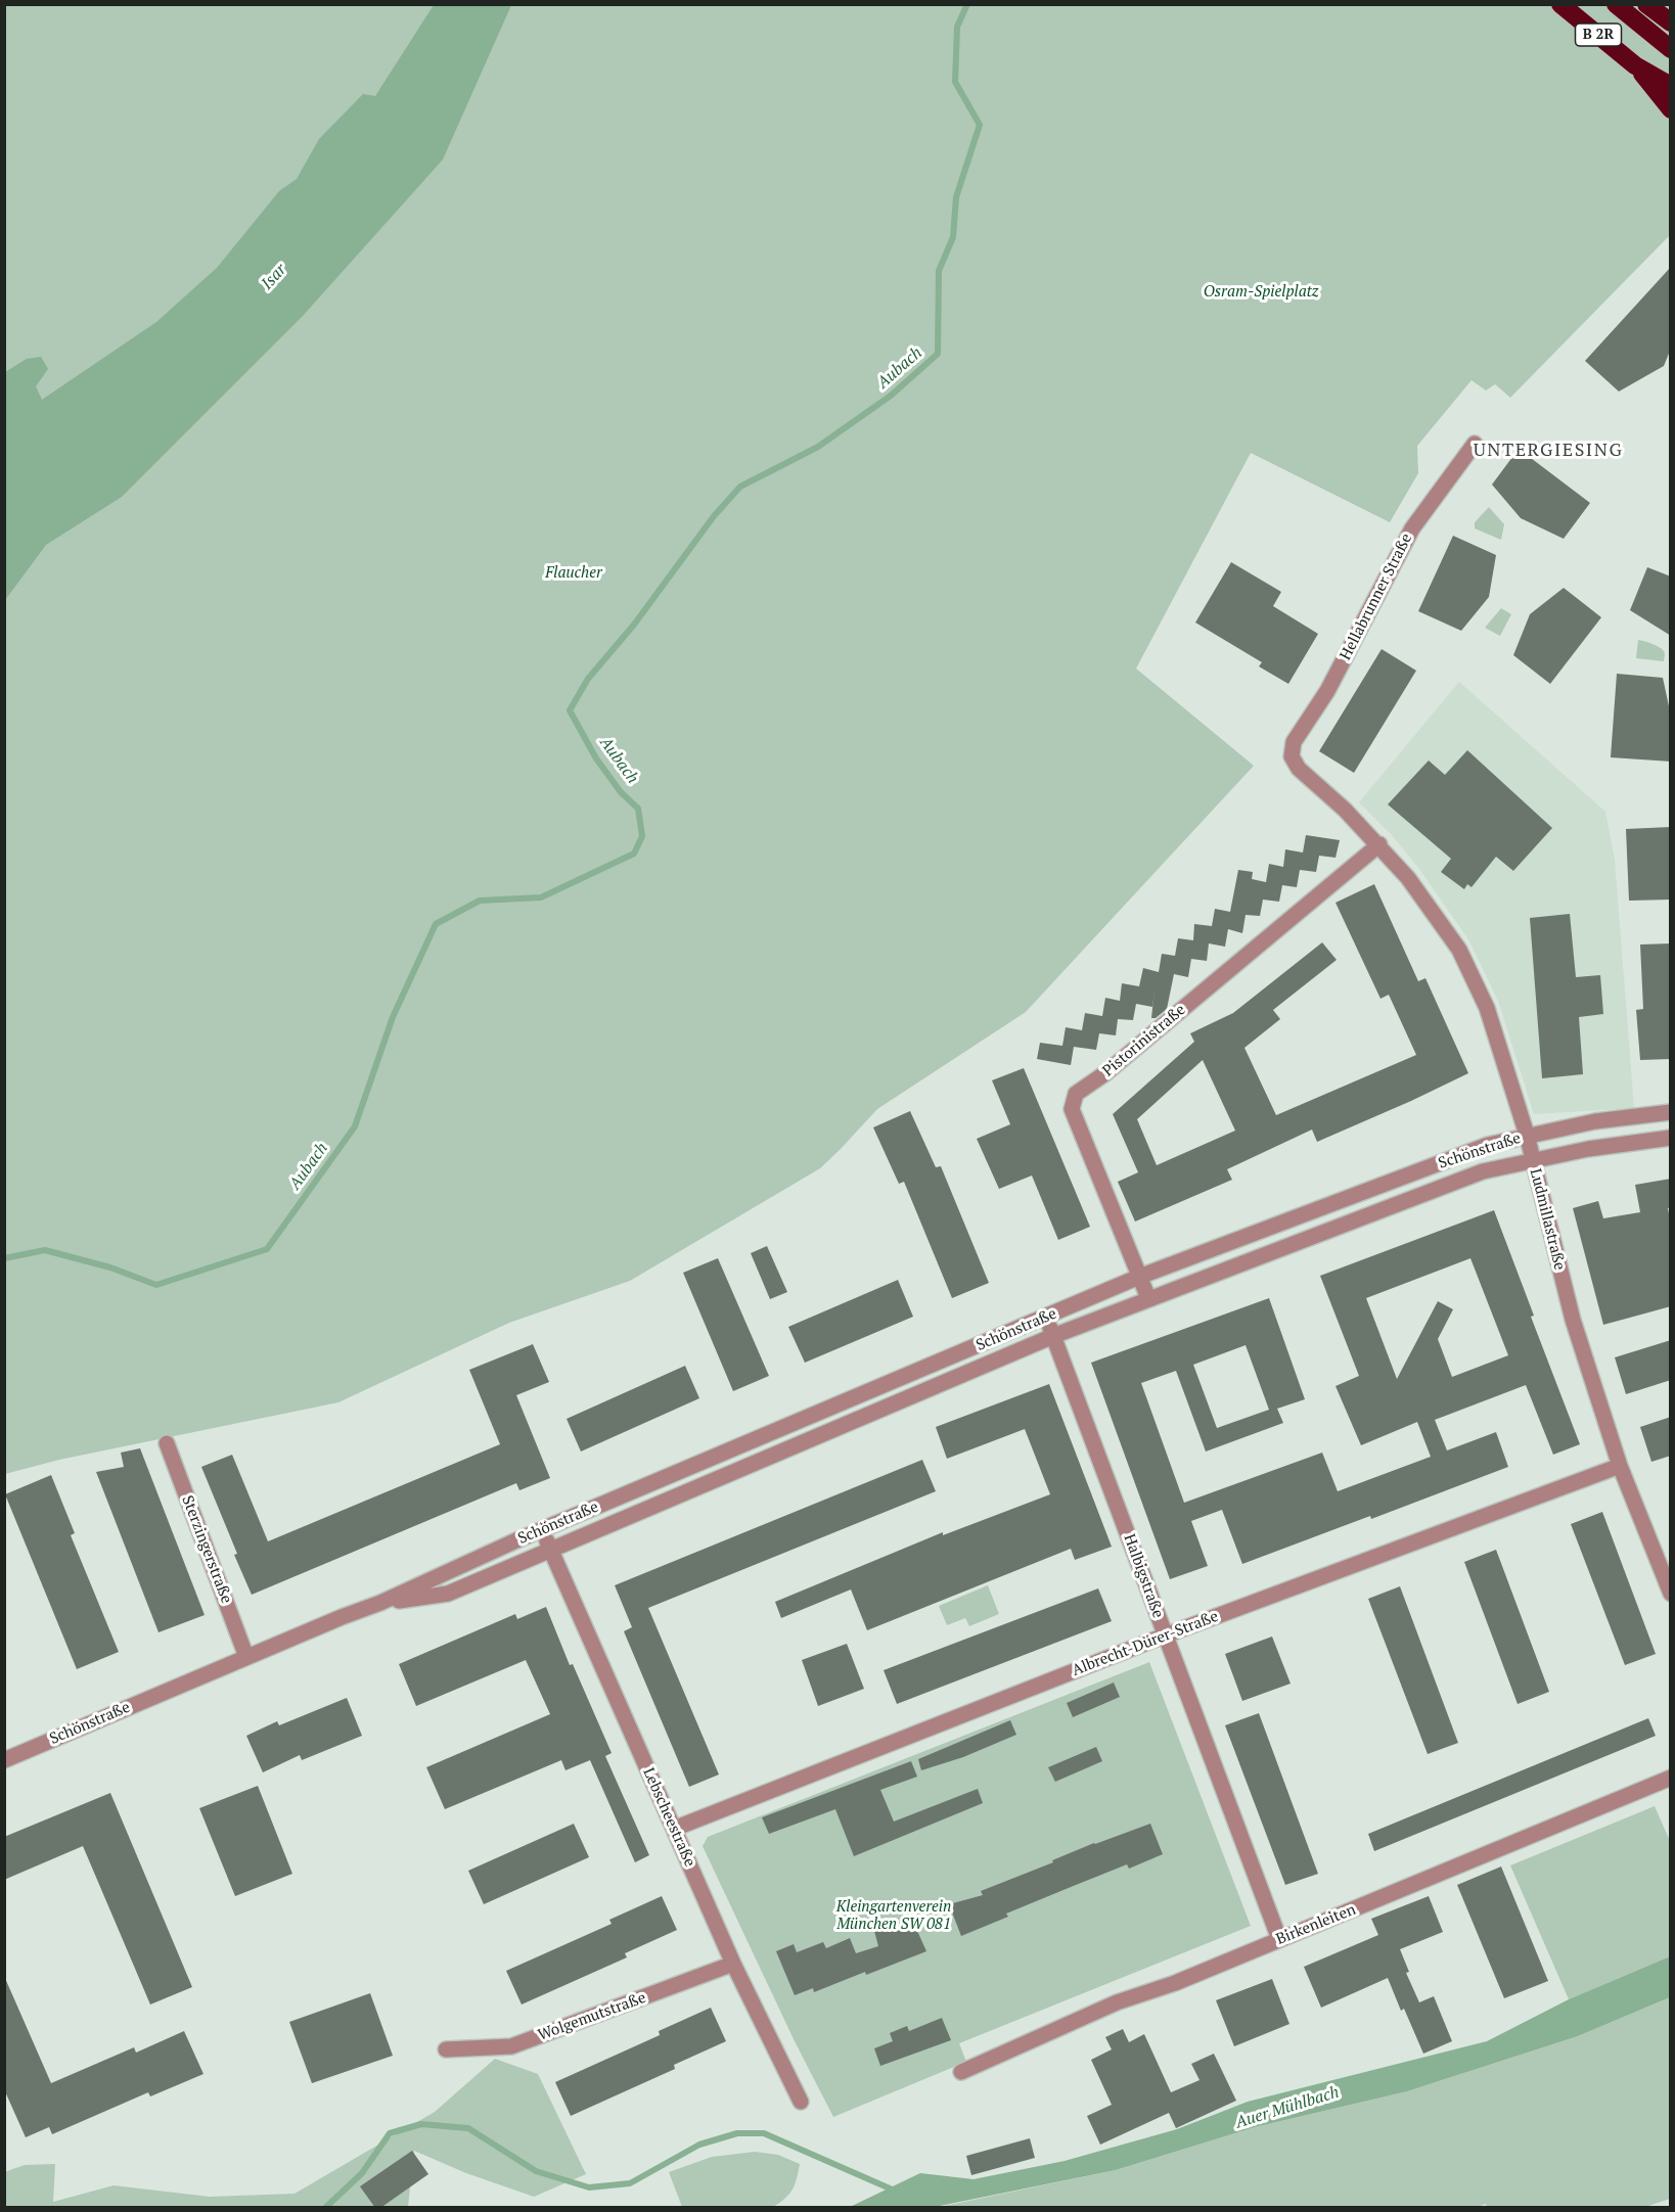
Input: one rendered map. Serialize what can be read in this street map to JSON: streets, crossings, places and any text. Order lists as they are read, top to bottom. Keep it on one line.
{"streets":{"highway":["B 2R"],"street":["Hellabrunner Straße","Pistorinistraße","Schönstraße","Ludmillastraße","Sterzingerstraße","Halbigstraße","Albrecht-Dürer-Straße","Lebscheestraße","Birkenleiten","Wolgemutstraße"]},"crossings":[["Hellabrunner Straße","Ludmillastraße"],["Pistorinistraße","Schönstraße"],["Pistorinistraße","Ludmillastraße"],["Schönstraße","Ludmillastraße"],["Schönstraße","Sterzingerstraße"],["Schönstraße","Halbigstraße"],["Schönstraße","Lebscheestraße"],["Ludmillastraße","Albrecht-Dürer-Straße"],["Halbigstraße","Albrecht-Dürer-Straße"],["Halbigstraße","Birkenleiten"],["Albrecht-Dürer-Straße","Lebscheestraße"],["Lebscheestraße","Wolgemutstraße"]],"districts":["UNTERGIESING"],"water":["Isar","Aubach","Auer Mühlbach"],"parks":["Osram-Spielplatz","Flaucher","Kleingartenverein München SW 081"]}
